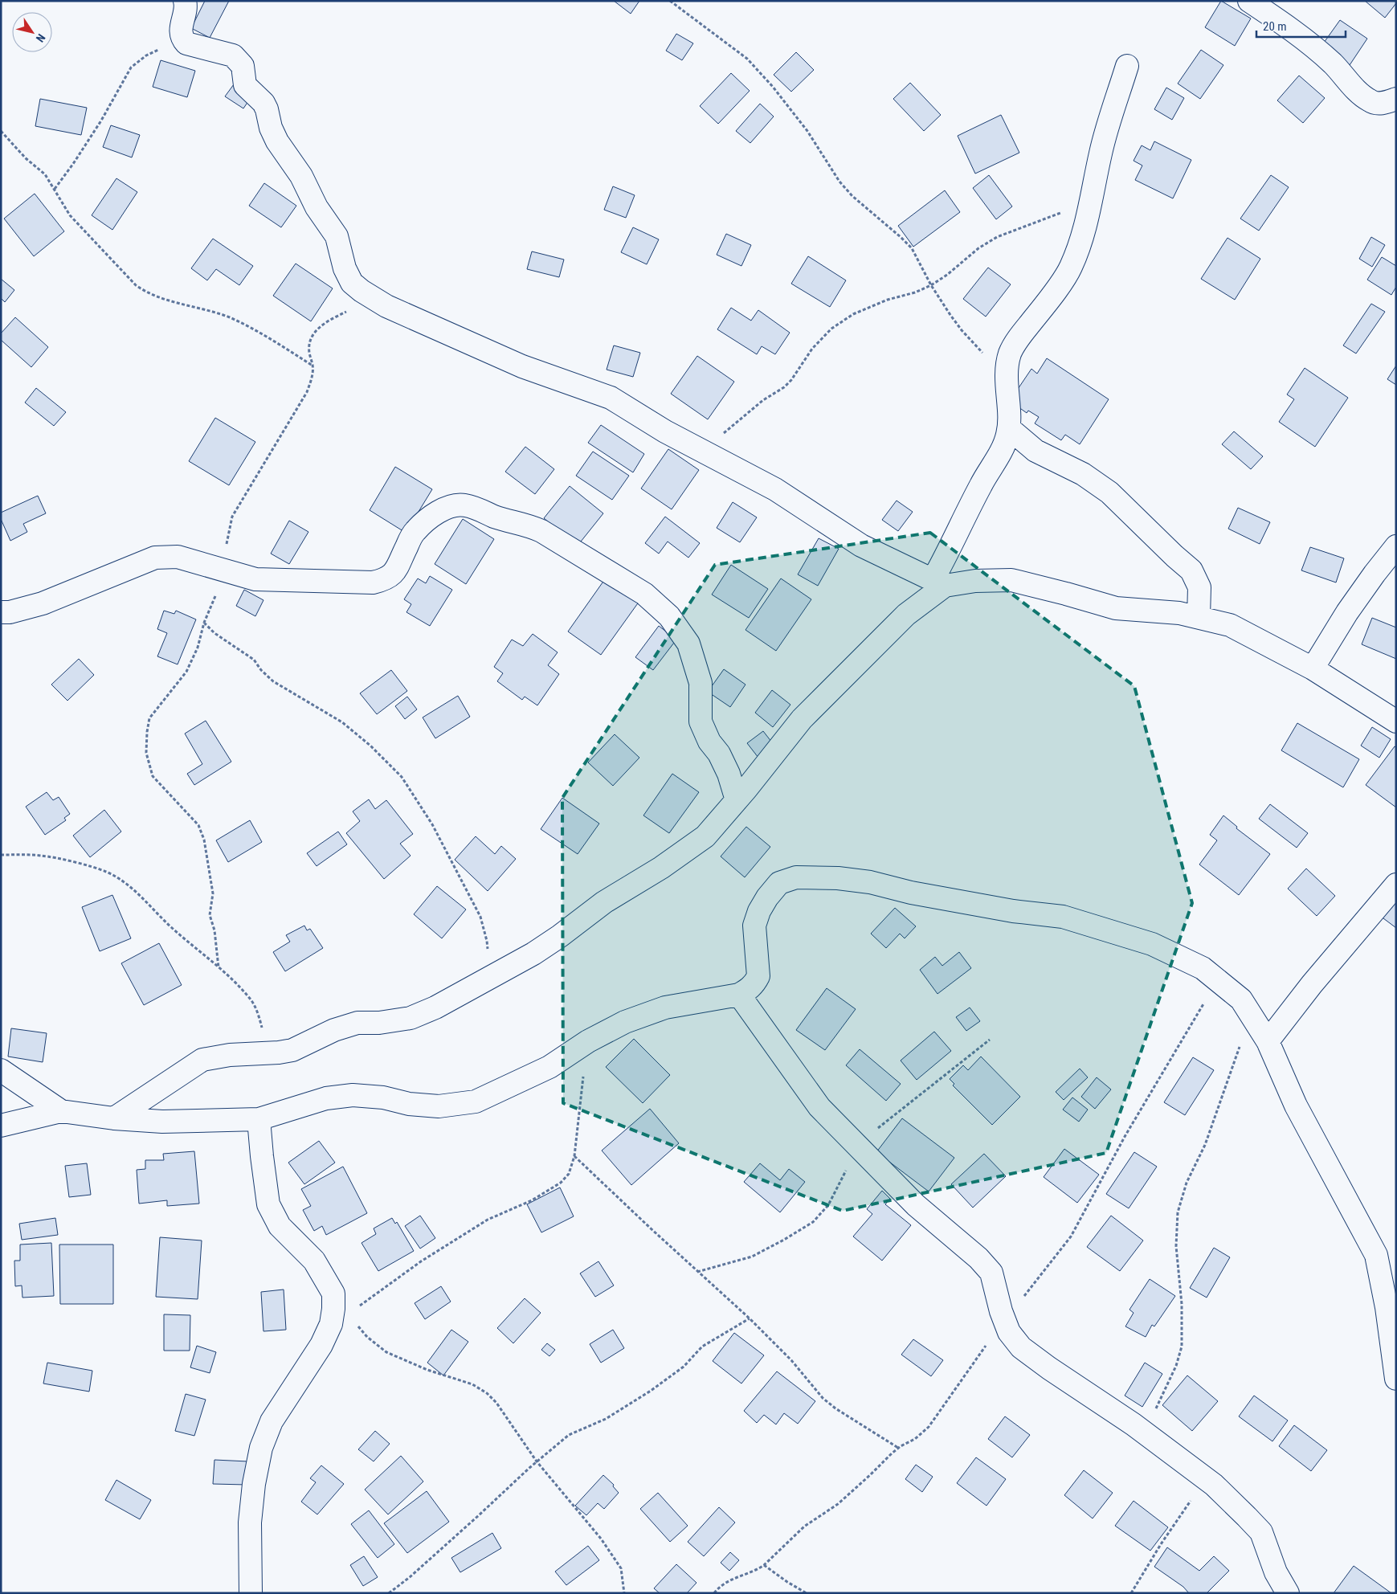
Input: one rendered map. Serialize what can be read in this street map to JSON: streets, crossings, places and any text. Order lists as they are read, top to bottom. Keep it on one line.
{"scale_bar":"20 m","north":"bottom right"}
